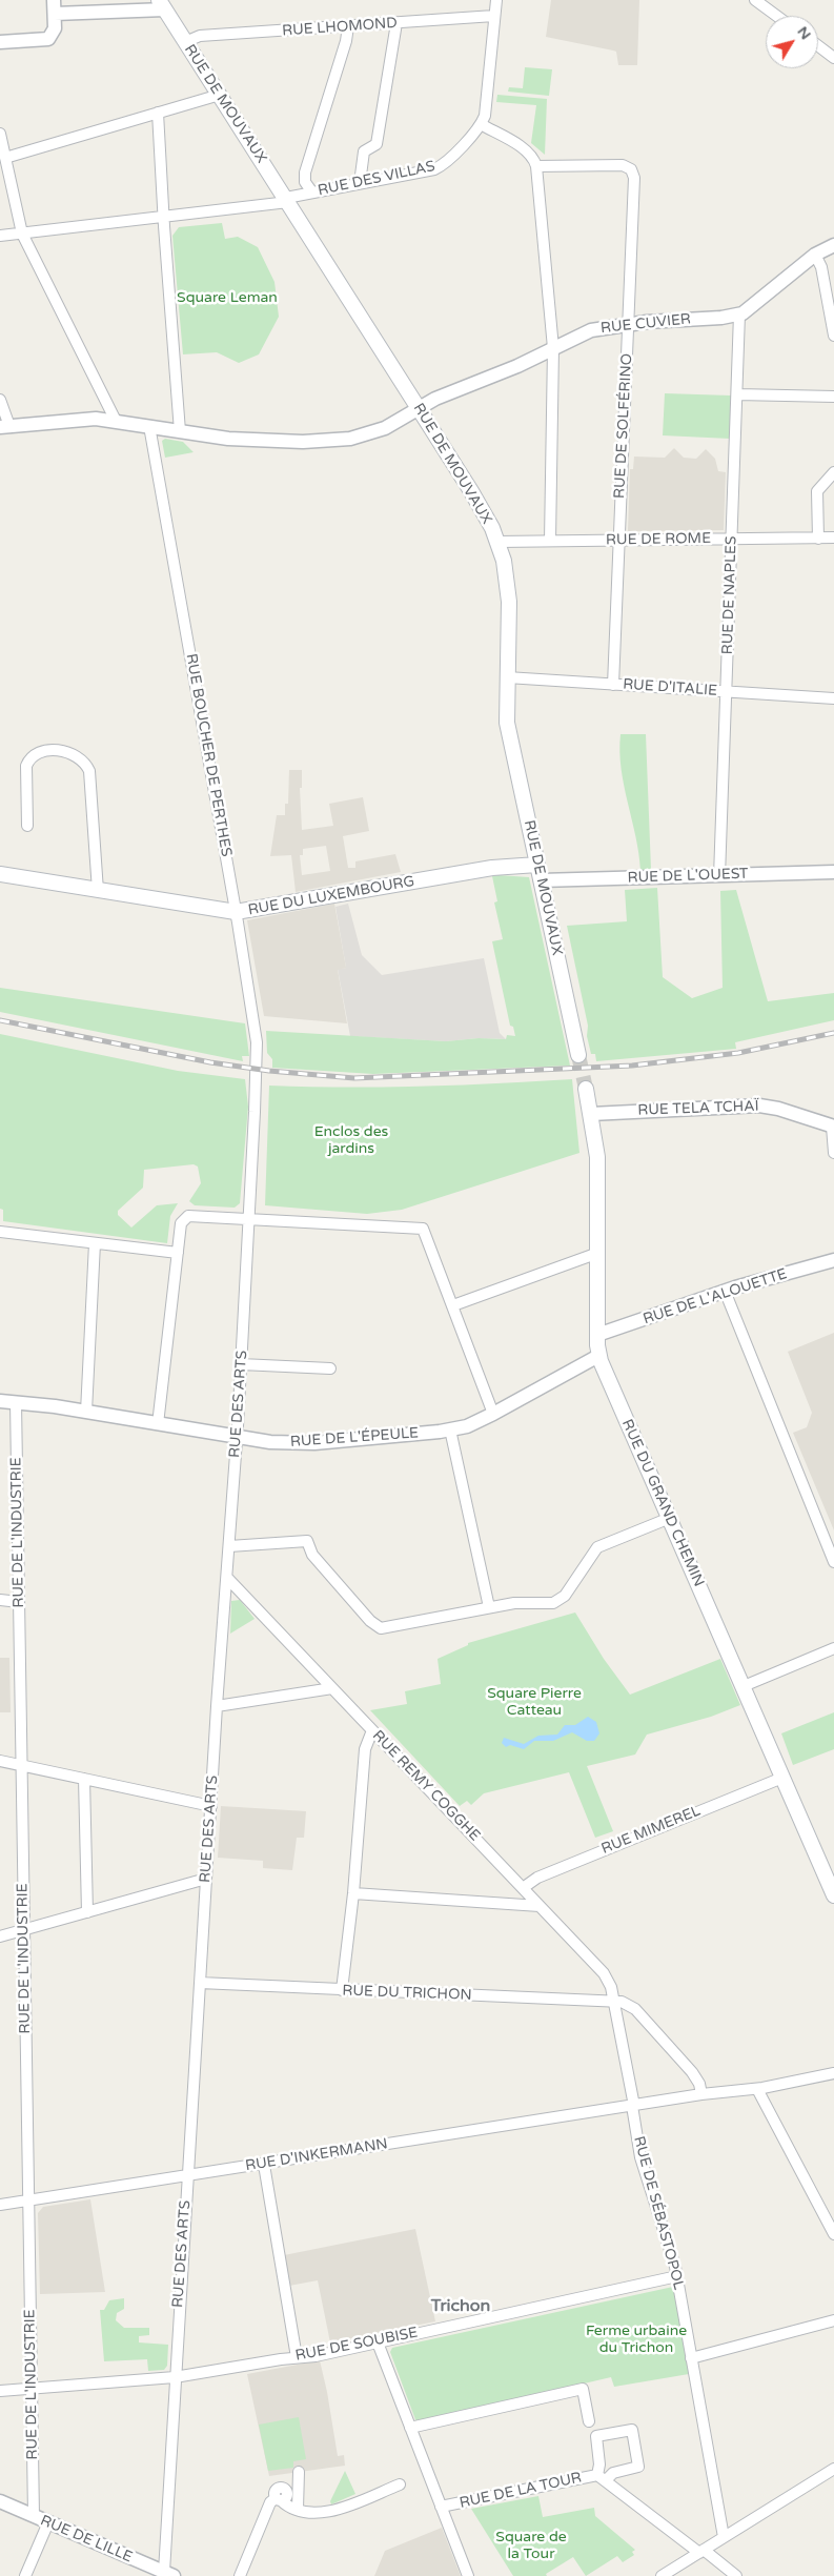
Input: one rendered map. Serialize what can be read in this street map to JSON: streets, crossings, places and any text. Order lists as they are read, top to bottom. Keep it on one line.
{"streets":{"main road":["RUE DE MOUVAUX","RUE DU LUXEMBOURG","RUE DU GRAND CHEMIN"],"street":["RUE LHOMOND","RUE DES VILLAS","RUE CUVIER","RUE DE SOLFÉRINO","RUE DE ROME","RUE DE NAPLES","RUE D'ITALIE","RUE BOUCHER DE PERTHES","RUE DE L'OUEST","RUE TELA TCHAÏ","RUE DE L'ALOUETTE","RUE DES ARTS","RUE DE L'ÉPEULE","RUE DE L'INDUSTRIE","RUE REMY COGGHE","RUE MIMEREL","RUE DU TRICHON","RUE D'INKERMANN","RUE DE SÉBASTOPOL","RUE DE SOUBISE","RUE DE LA TOUR","RUE DE LILLE"]},"crossings":[["RUE LHOMOND","RUE DE MOUVAUX"],["RUE DE MOUVAUX","RUE DES VILLAS"],["RUE DE MOUVAUX","RUE CUVIER"],["RUE DE MOUVAUX","RUE DE ROME"],["RUE DE MOUVAUX","RUE D'ITALIE"],["RUE DE MOUVAUX","RUE DE L'OUEST"],["RUE DE MOUVAUX","RUE DU LUXEMBOURG"],["RUE CUVIER","RUE DE SOLFÉRINO"],["RUE CUVIER","RUE DE NAPLES"],["RUE CUVIER","RUE BOUCHER DE PERTHES"],["RUE DE SOLFÉRINO","RUE DE ROME"],["RUE DE SOLFÉRINO","RUE D'ITALIE"],["RUE DE ROME","RUE DE NAPLES"],["RUE DE NAPLES","RUE D'ITALIE"],["RUE DE NAPLES","RUE DE L'OUEST"],["RUE BOUCHER DE PERTHES","RUE DU LUXEMBOURG"],["RUE BOUCHER DE PERTHES","RUE DES ARTS"],["RUE TELA TCHAÏ","RUE DU GRAND CHEMIN"],["RUE DE L'ALOUETTE","RUE DU GRAND CHEMIN"],["RUE DES ARTS","RUE DE L'ÉPEULE"],["RUE DES ARTS","RUE REMY COGGHE"],["RUE DES ARTS","RUE DU TRICHON"],["RUE DES ARTS","RUE D'INKERMANN"],["RUE DES ARTS","RUE DE SOUBISE"],["RUE DES ARTS","RUE DE LILLE"],["RUE DE L'ÉPEULE","RUE DU GRAND CHEMIN"],["RUE DE L'ÉPEULE","RUE DE L'INDUSTRIE"],["RUE DU GRAND CHEMIN","RUE MIMEREL"],["RUE DE L'INDUSTRIE","RUE D'INKERMANN"],["RUE DE L'INDUSTRIE","RUE DE SOUBISE"],["RUE DE L'INDUSTRIE","RUE DE LILLE"],["RUE REMY COGGHE","RUE MIMEREL"],["RUE REMY COGGHE","RUE DU TRICHON"],["RUE REMY COGGHE","RUE DE SÉBASTOPOL"],["RUE DU TRICHON","RUE DE SÉBASTOPOL"],["RUE D'INKERMANN","RUE DE SÉBASTOPOL"],["RUE DE SÉBASTOPOL","RUE DE SOUBISE"]],"districts":["Trichon"],"parks":["Square Leman","Enclos des jardins","Square Pierre Catteau","Ferme urbaine du Trichon","Square de la Tour"],"north":"top right"}
